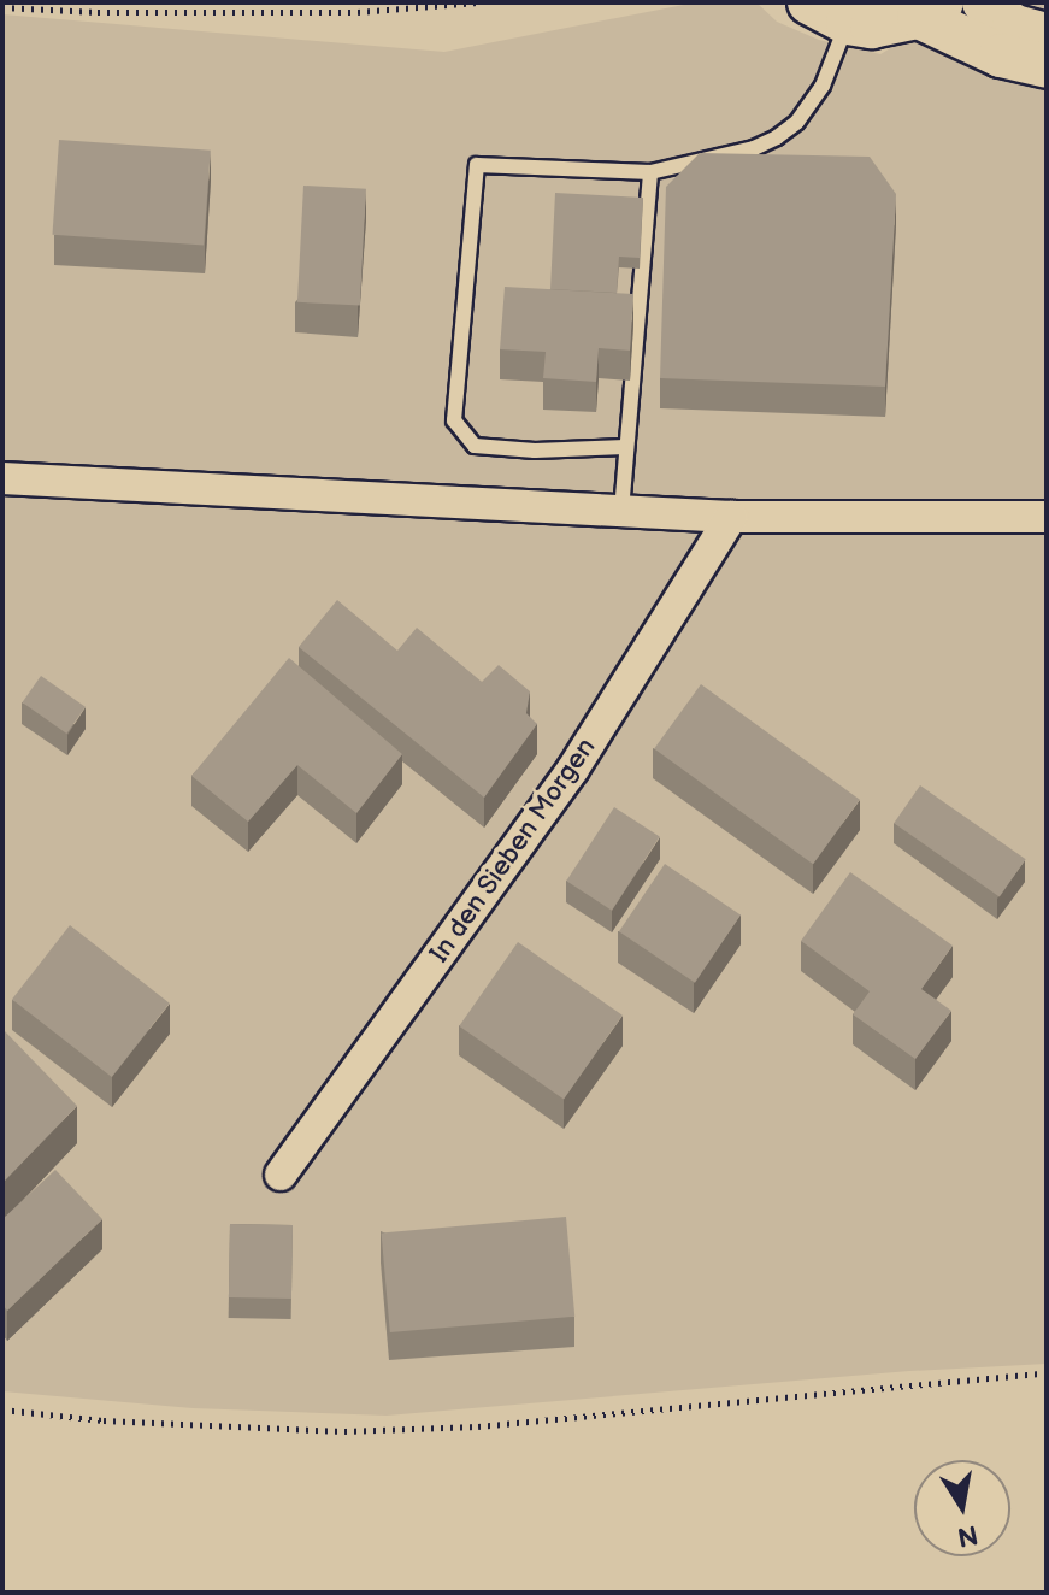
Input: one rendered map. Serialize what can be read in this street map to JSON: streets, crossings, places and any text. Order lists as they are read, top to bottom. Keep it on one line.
{"streets":{"street":["In den Sieben Morgen"]},"north":"bottom"}
